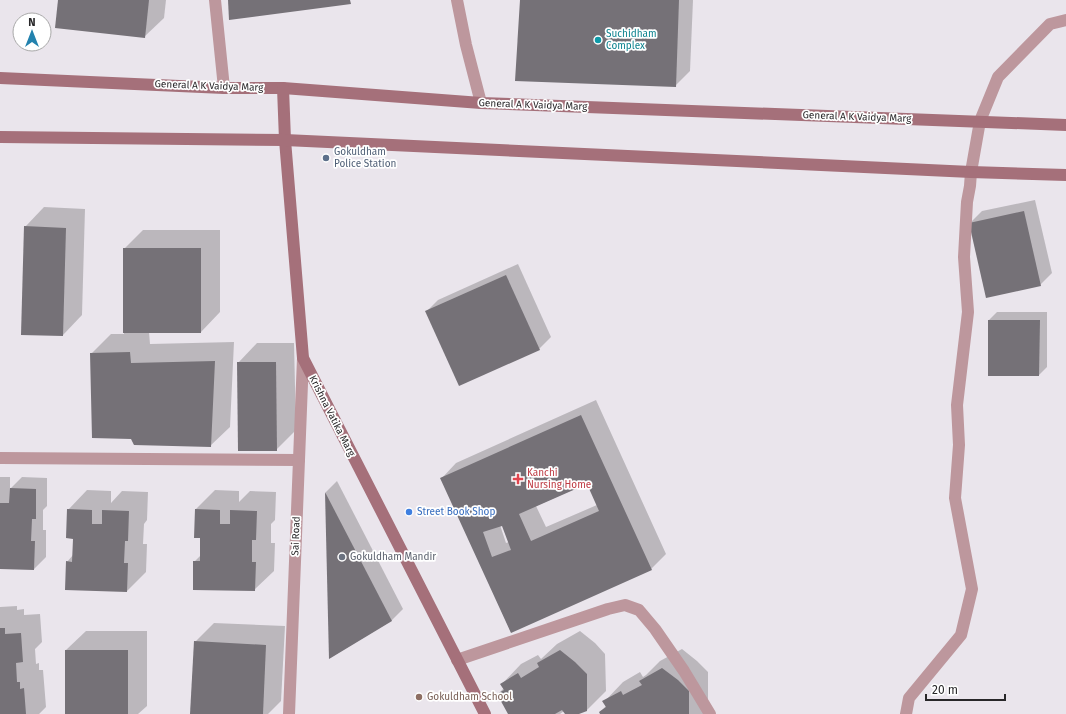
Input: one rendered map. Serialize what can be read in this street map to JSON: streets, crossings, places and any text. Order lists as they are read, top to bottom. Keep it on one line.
{"streets":{"main road":["General A K Vaidya Marg","Krishna Vatika Marg"],"street":["Sai Road"]},"crossings":[["General A K Vaidya Marg","Krishna Vatika Marg"],["Krishna Vatika Marg","Sai Road"]],"places":{"other":["Suchidham Complex","Gokuldham Police Station","Street Book Shop","Gokuldham Mandir","Gokuldham School"],"health":["Kanchi Nursing Home"]},"scale_bar":"20 m","north":"top"}
